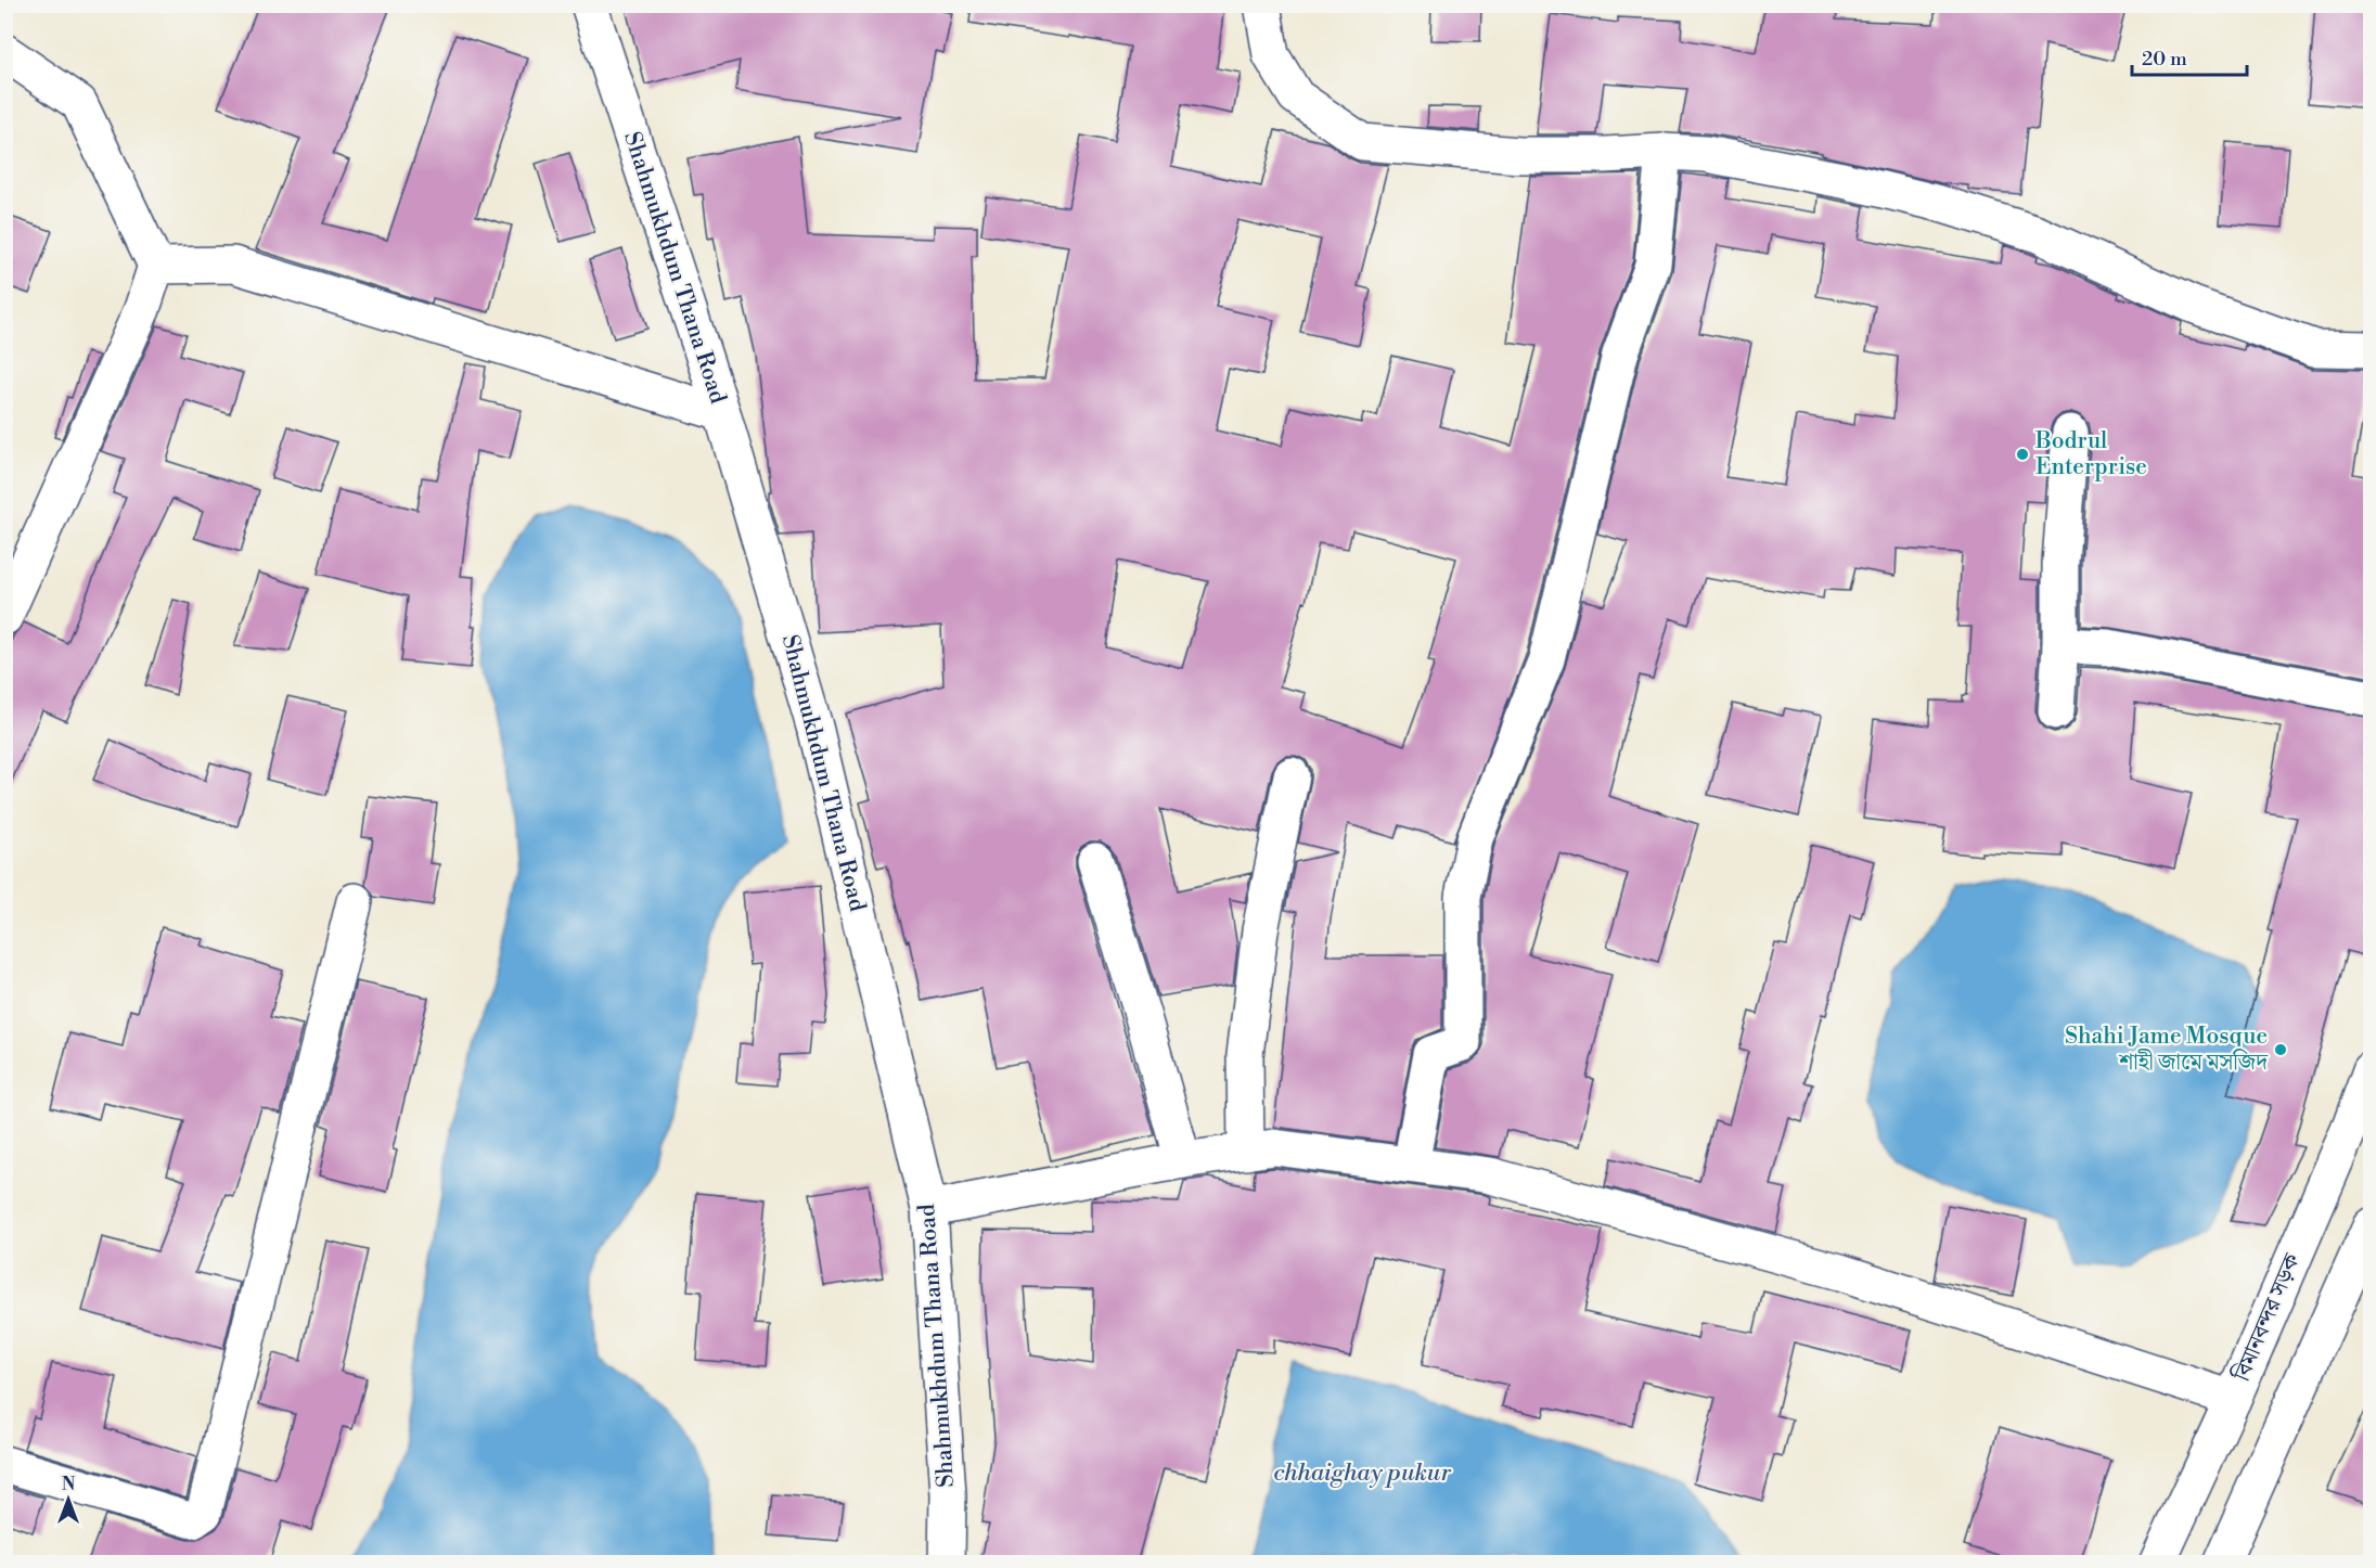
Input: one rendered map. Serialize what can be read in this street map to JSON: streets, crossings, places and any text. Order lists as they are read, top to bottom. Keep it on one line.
{"streets":{"street":["Shahmukhdum Thana Road","বিমানবন্দর সড়ক"]},"water":["chhaighay pukur"],"places":["Bodrul Enterprise","Shahi Jame Mosque শাহী জামে মসজিদ"],"scale_bar":"20 m","north":"top"}
